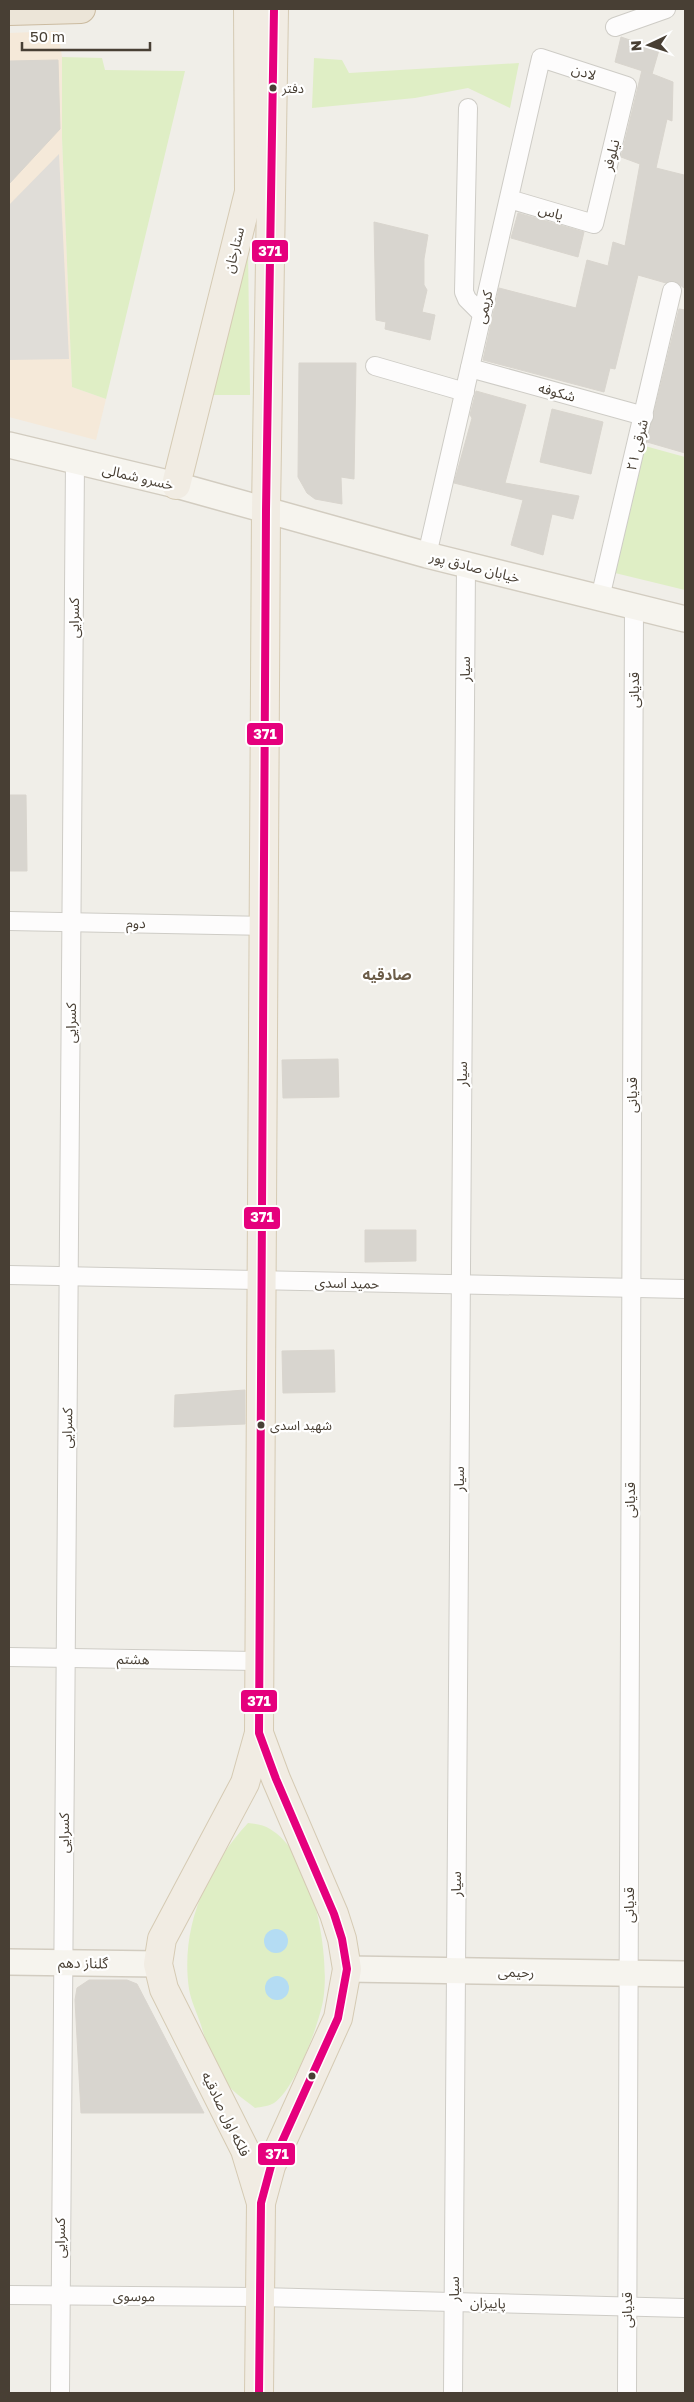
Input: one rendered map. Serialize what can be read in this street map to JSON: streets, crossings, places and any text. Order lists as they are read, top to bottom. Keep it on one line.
{"streets":{"main road":["ستارخان","خسرو شمالی","خیابان صادق پور","گلناز دهم","رحیمی","فلکه اول صادقیه"],"street":["لادن","نیلوفر","یاس","کریمی","شکوفه","۲۱ شرقی","کسرایی","سیار","قدیانی","دوم","حمید اسدی","هشتم","موسوی","پاییزان"]},"crossings":[["لادن","نیلوفر"],["لادن","کریمی"],["نیلوفر","یاس"],["یاس","کریمی"],["ستارخان","خسرو شمالی"],["کریمی","شکوفه"],["کریمی","خیابان صادق پور"],["شکوفه","۲۱ شرقی"],["۲۱ شرقی","خیابان صادق پور"],["خسرو شمالی","خیابان صادق پور"],["خسرو شمالی","کسرایی"],["خیابان صادق پور","سیار"],["خیابان صادق پور","قدیانی"],["کسرایی","دوم"],["کسرایی","حمید اسدی"],["کسرایی","هشتم"],["کسرایی","گلناز دهم"],["کسرایی","موسوی"],["سیار","حمید اسدی"],["سیار","رحیمی"],["سیار","پاییزان"],["قدیانی","حمید اسدی"],["قدیانی","رحیمی"],["قدیانی","پاییزان"],["گلناز دهم","فلکه اول صادقیه"],["موسوی","پاییزان"]],"districts":["صادقیه"],"places":["دفتر","شهید اسدی"],"lines":["transit line 371"],"scale_bar":"50 m","north":"left"}
